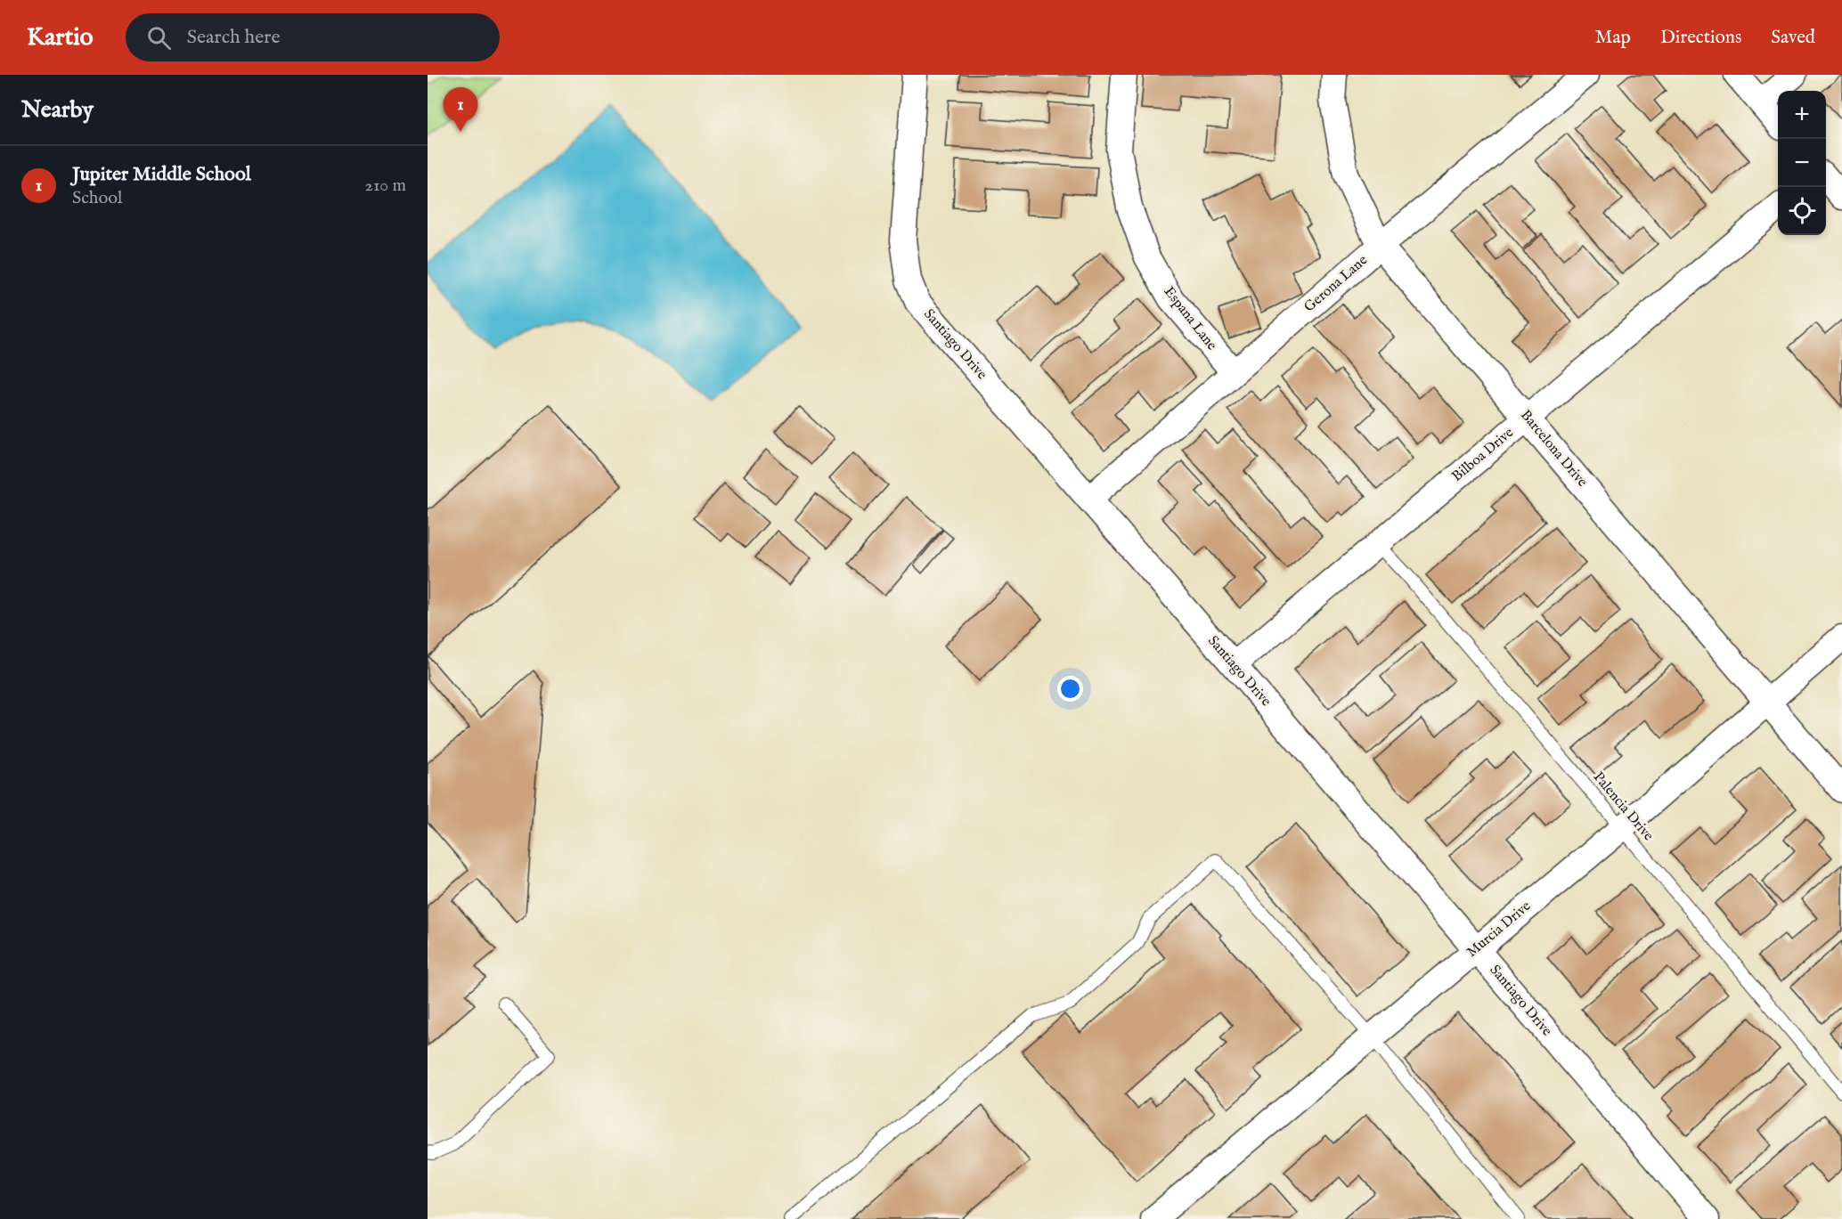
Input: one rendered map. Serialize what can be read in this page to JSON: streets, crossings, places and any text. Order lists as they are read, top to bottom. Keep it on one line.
{"streets":{"street":["Gerona Lane","Espana Lane","Santiago Drive","Barcelona Drive","Bilboa Drive","Murcia Drive"],"lane":["Palencia Drive"]},"crossings":[["Gerona Lane","Espana Lane"],["Gerona Lane","Santiago Drive"],["Gerona Lane","Barcelona Drive"],["Santiago Drive","Bilboa Drive"],["Santiago Drive","Murcia Drive"],["Barcelona Drive","Bilboa Drive"],["Barcelona Drive","Murcia Drive"],["Bilboa Drive","Palencia Drive"],["Palencia Drive","Murcia Drive"]],"page":{"header":"Kartio","search":"Search here","nav":["Map","Directions","Saved"],"heading":"Nearby","pins":"1","map_buttons":["+","−"],"list":[{"mark":"1","name":"Jupiter Middle School","note":"School","value":"210 m"}]}}
